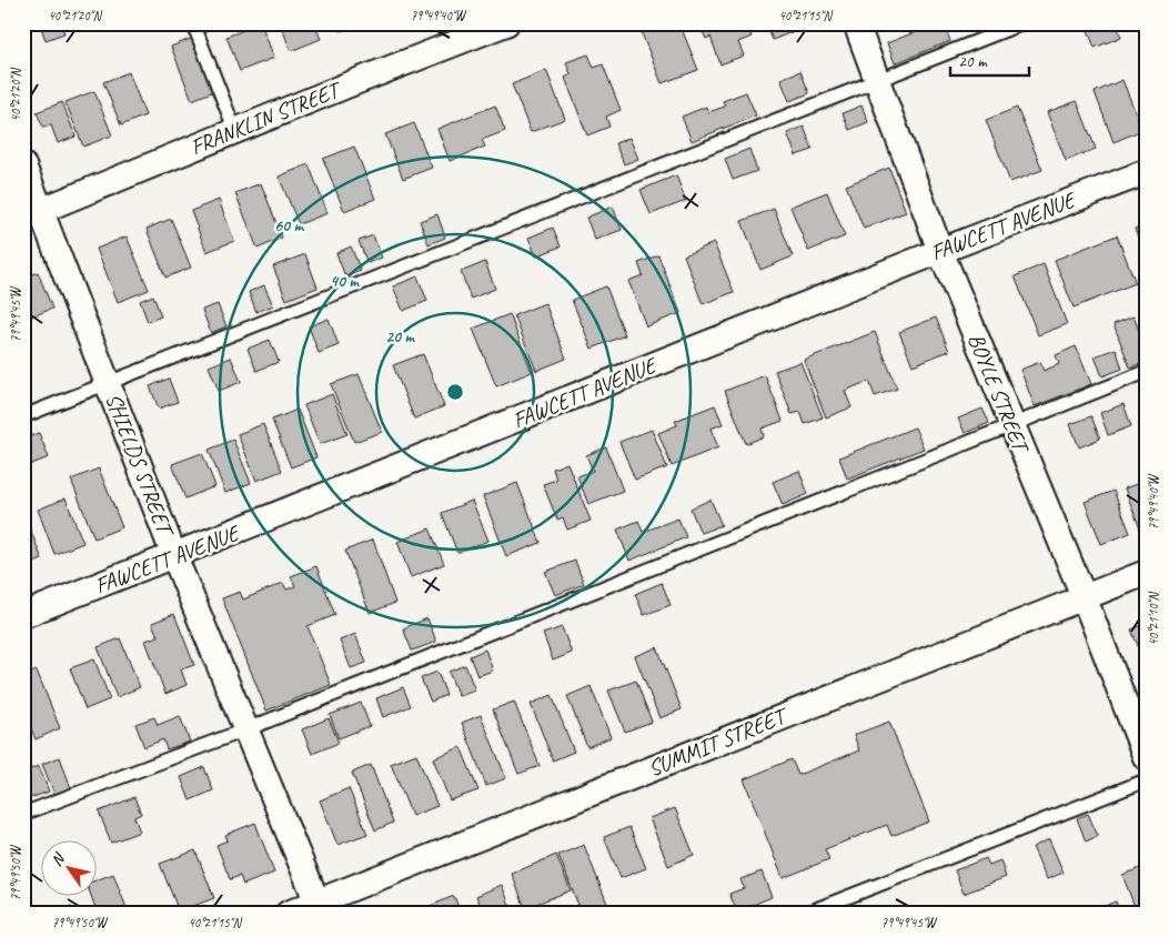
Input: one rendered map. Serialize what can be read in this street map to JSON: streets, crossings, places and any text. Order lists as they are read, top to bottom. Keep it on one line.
{"streets":{"street":["FRANKLIN STREET","FAWCETT AVENUE","BOYLE STREET","SHIELDS STREET","SUMMIT STREET"]},"crossings":[["FRANKLIN STREET","SHIELDS STREET"],["FAWCETT AVENUE","BOYLE STREET"],["FAWCETT AVENUE","SHIELDS STREET"],["BOYLE STREET","SUMMIT STREET"],["SHIELDS STREET","SUMMIT STREET"]],"scale_bar":"20 m","north":"top left","coordinates":["40°21'20\"N","79°49'40\"W","40°21'15\"N","79°49'45\"W","40°21'10\"N","79°49'50\"W"],"rings":["60 m","40 m","20 m"]}
